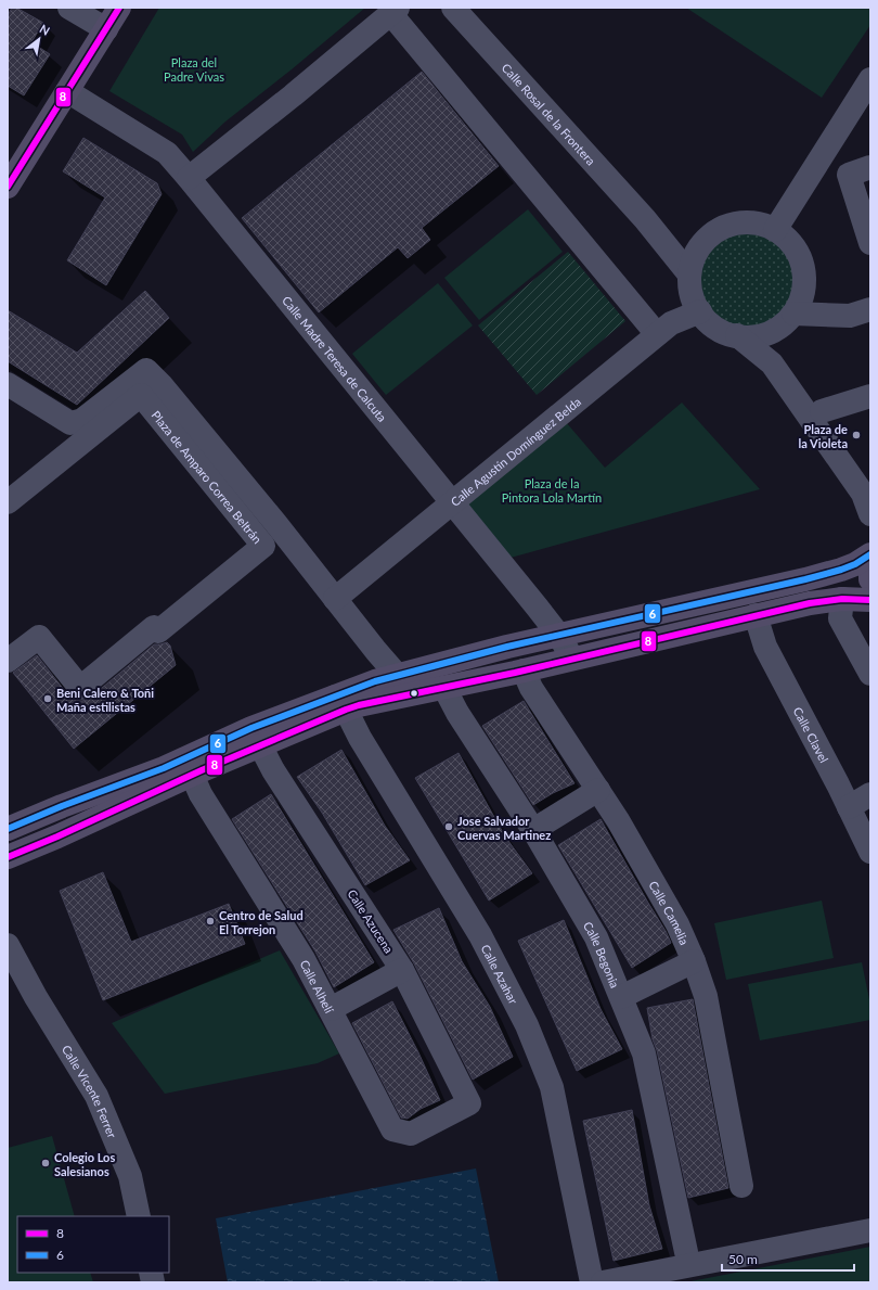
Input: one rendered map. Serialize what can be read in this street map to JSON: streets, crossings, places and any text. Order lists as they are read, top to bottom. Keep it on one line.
{"streets":{"street":["Calle Rosal de la Frontera","Calle Madre Teresa de Calcuta","Calle Agustín Domínguez Belda","Plaza de Amparo Correa Beltrán","Calle Clavel","Calle Camelia","Calle Azucena","Calle Begonia","Calle Azahar","Calle Alhelí","Calle Vicente Ferrer"]},"crossings":[["Calle Rosal de la Frontera","Calle Agustín Domínguez Belda"],["Calle Madre Teresa de Calcuta","Calle Agustín Domínguez Belda"],["Calle Azucena","Calle Alhelí"]],"parks":["Plaza del Padre Vivas","Plaza de la Pintora Lola Martín"],"places":["Plaza de la Violeta","Beni Calero & Toñi Maña estilistas","Jose Salvador Cuervas Martinez","Centro de Salud El Torrejon","Colegio Los Salesianos"],"lines":["transit line 8","transit line 6"],"legend":["8","6"],"scale_bar":"50 m","north":"top right"}
